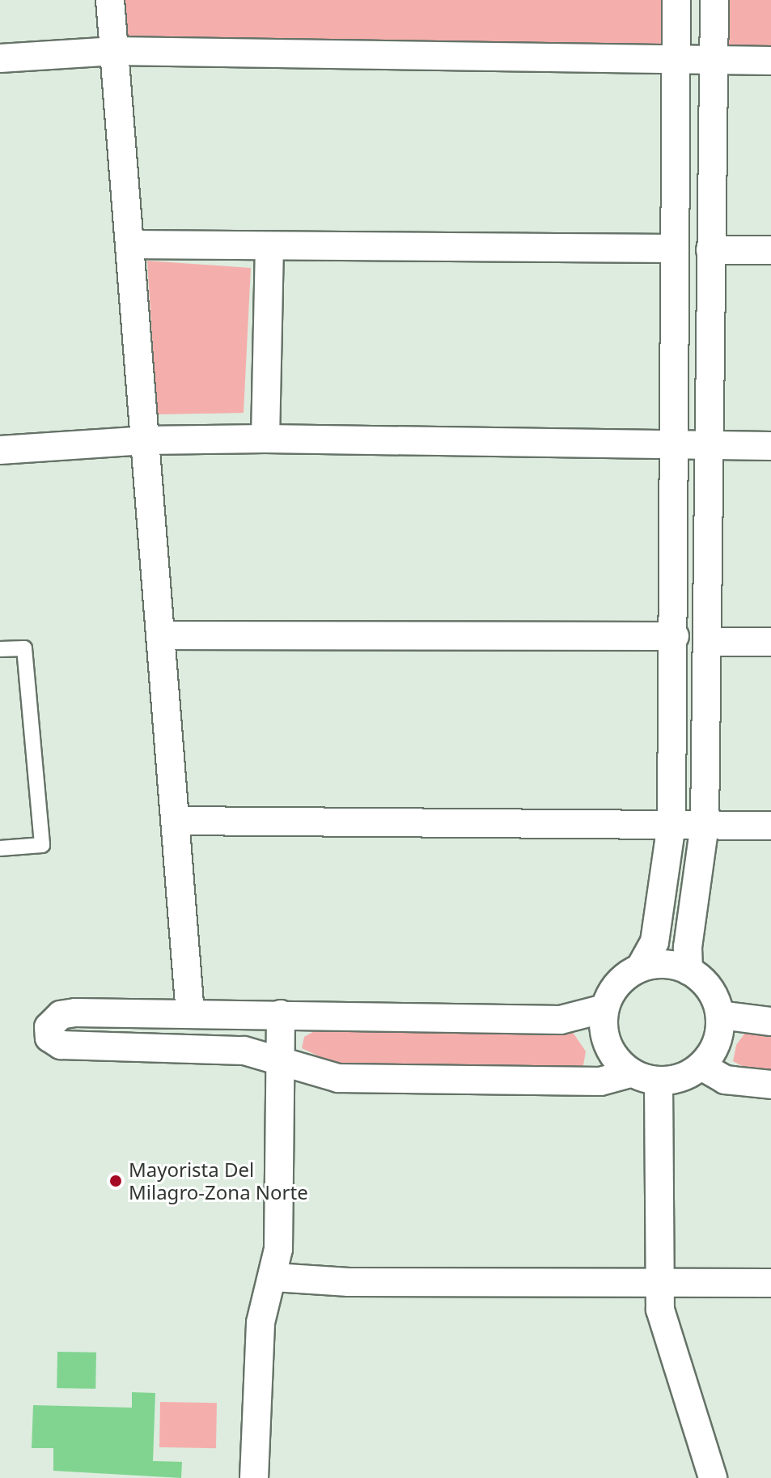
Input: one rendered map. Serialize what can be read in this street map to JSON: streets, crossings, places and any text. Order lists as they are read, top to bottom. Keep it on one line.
{"places":["Mayorista Del Milagro-Zona Norte"]}
